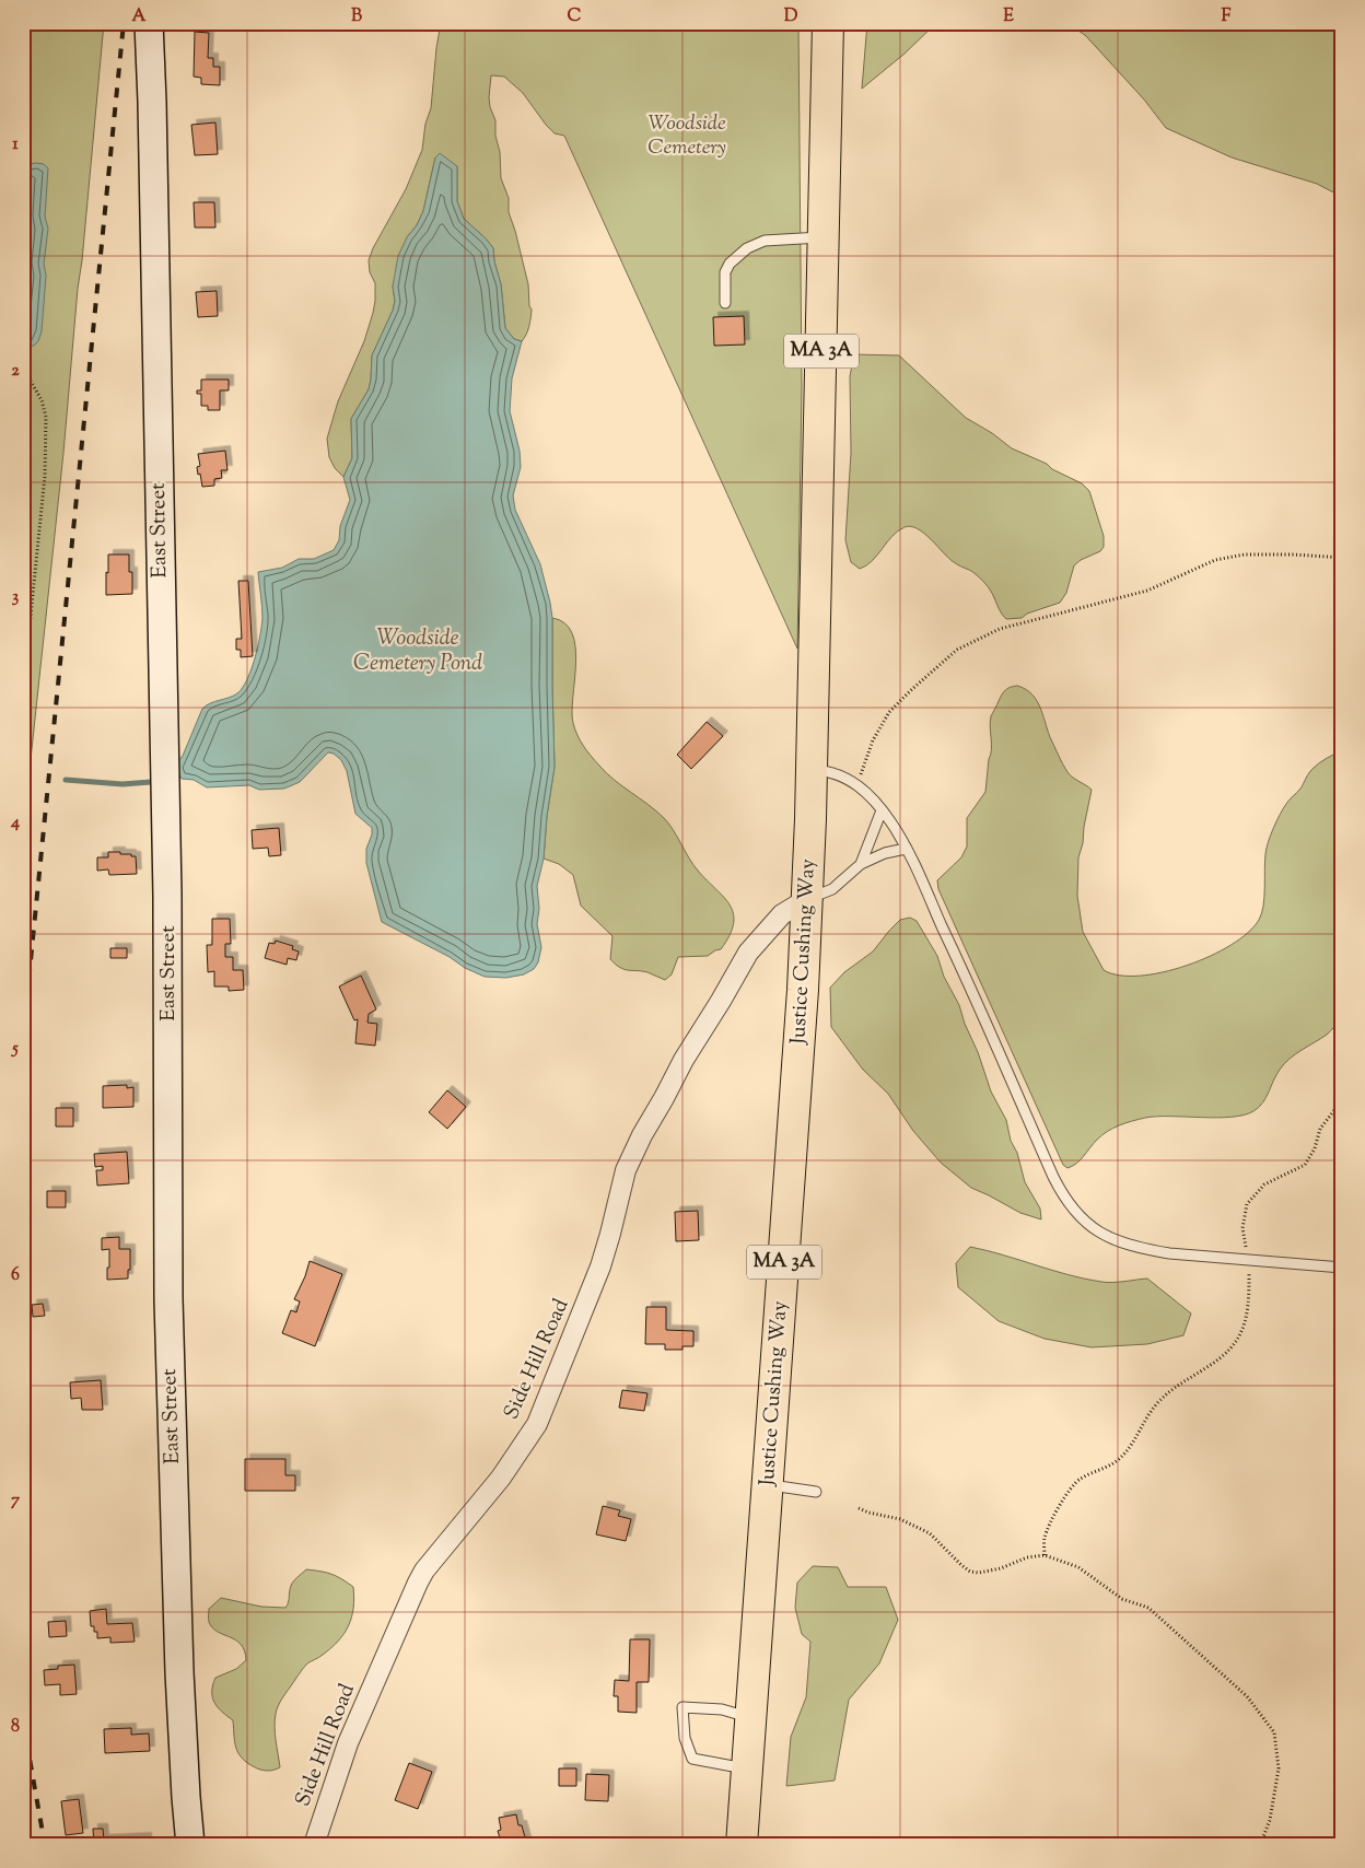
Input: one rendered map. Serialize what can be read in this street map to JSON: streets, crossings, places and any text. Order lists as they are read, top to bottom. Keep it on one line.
{"streets":{"main road":["MA 3A","East Street","Justice Cushing Way"],"street":["Side Hill Road"]},"crossings":[["MA 3A","Justice Cushing Way"],["Justice Cushing Way","Side Hill Road"]],"water":["Woodside Cemetery Pond"],"parks":["Woodside Cemetery"],"grid":{"columns":["A","B","C","D","E","F"],"rows":["1","2","3","4","5","6","7","8"]}}
